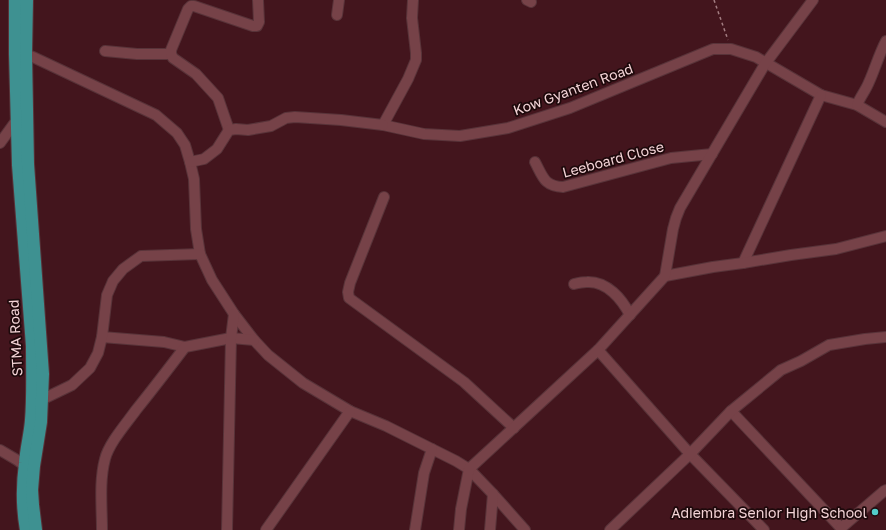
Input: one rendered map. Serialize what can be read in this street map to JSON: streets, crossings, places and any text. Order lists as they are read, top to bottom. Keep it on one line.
{"streets":{"main road":["STMA Road"],"street":["Kow Gyanten Road","Leeboard Close"]},"places":["Adiembra Senior High School"]}
